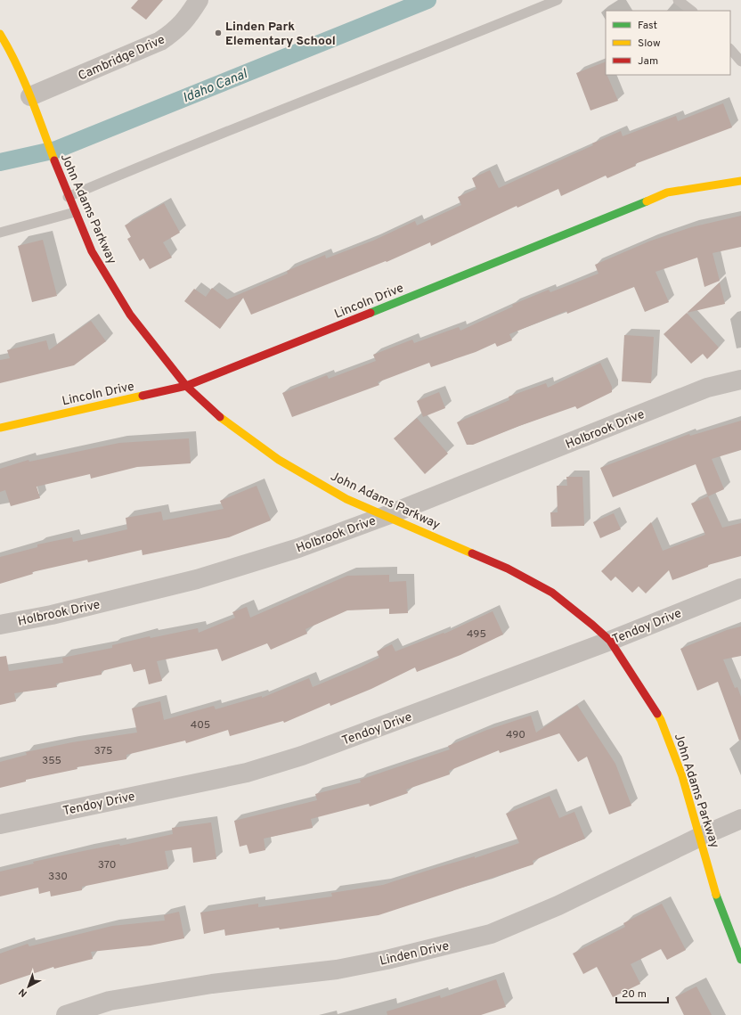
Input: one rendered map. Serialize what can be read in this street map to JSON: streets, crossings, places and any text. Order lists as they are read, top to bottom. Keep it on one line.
{"streets":{"street":["Cambridge Drive","John Adams Parkway","Lincoln Drive","Holbrook Drive","Tendoy Drive","Linden Drive"]},"crossings":[["Cambridge Drive","John Adams Parkway"],["John Adams Parkway","Lincoln Drive"],["John Adams Parkway","Holbrook Drive"],["John Adams Parkway","Tendoy Drive"],["John Adams Parkway","Linden Drive"]],"water":["Idaho Canal"],"places":["Linden Park Elementary School"],"house_numbers":["495","405","490","375","355","370","330"],"legend":["Fast","Slow","Jam"],"scale_bar":"20 m","north":"bottom left"}
